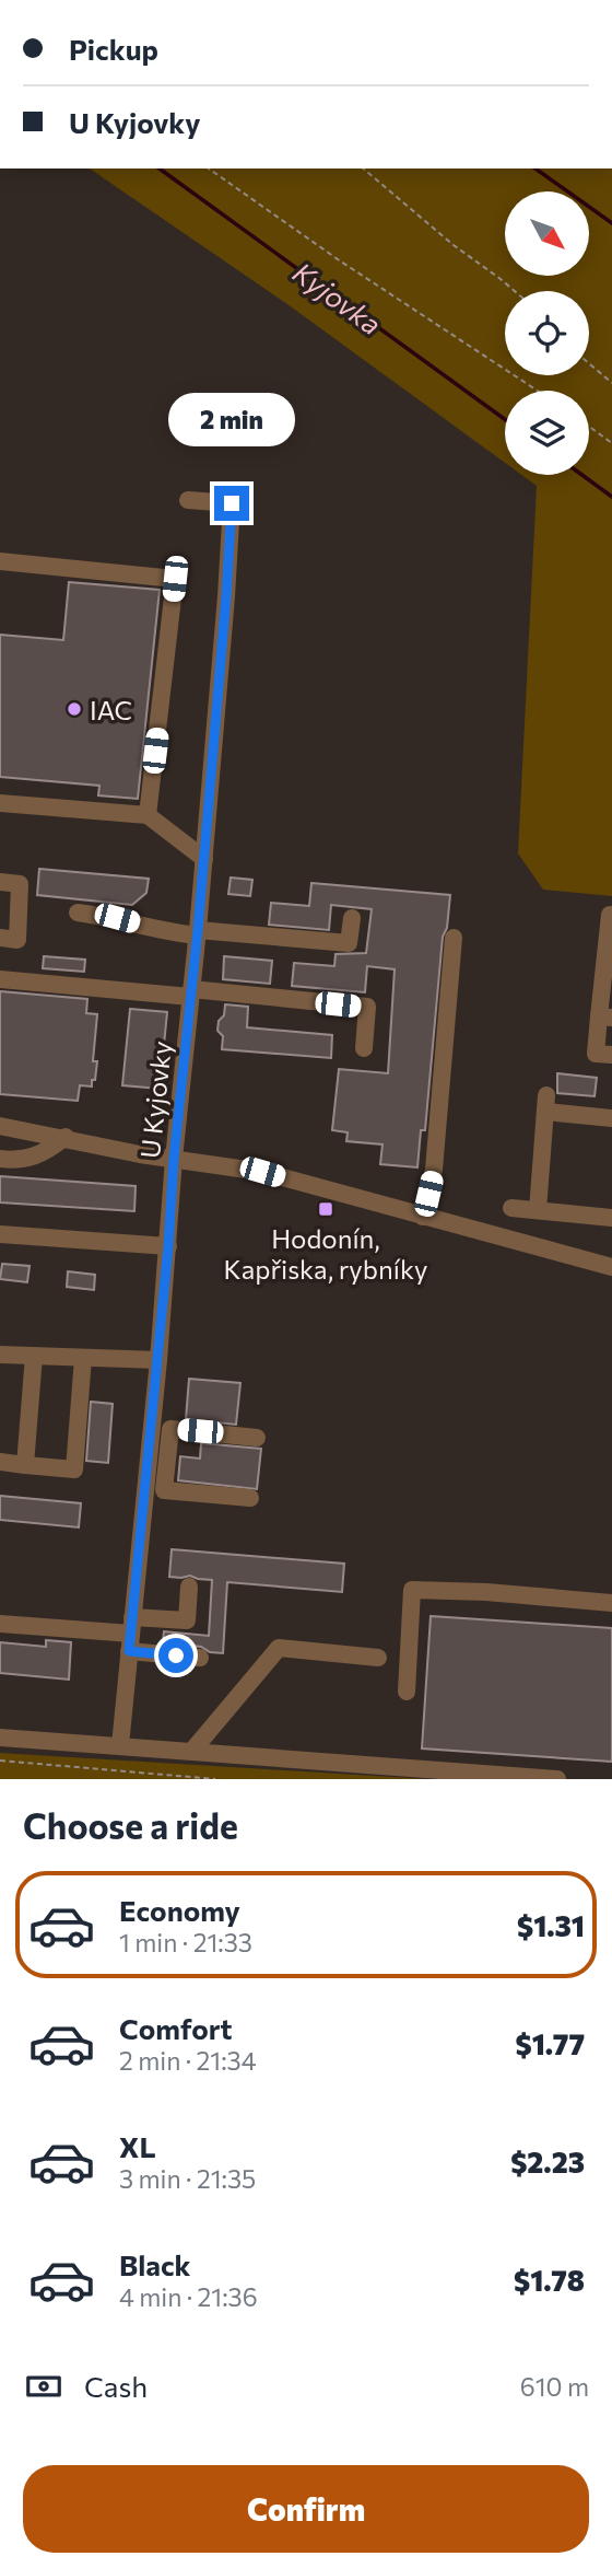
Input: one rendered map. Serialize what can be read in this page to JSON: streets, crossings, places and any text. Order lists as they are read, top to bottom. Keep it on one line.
{"streets":{"lane":["U Kyjovky"]},"water":["Kyjovka"],"places":{"other":["IAC"],"transit":["Hodonín, Kapřiska, rybníky"]},"north":"bottom right","page":{"banner":["Pickup","U Kyjovky"],"bubble":"2 min","heading":"Choose a ride","list":[{"name":"Economy","note":"1 min · 21:33","value":"$1.31"},{"name":"Comfort","note":"2 min · 21:34","value":"$1.77"},{"name":"XL","note":"3 min · 21:35","value":"$2.23"},{"name":"Black","note":"4 min · 21:36","value":"$1.78"}],"pay":["Cash","610 m"],"buttons":"Confirm"}}
